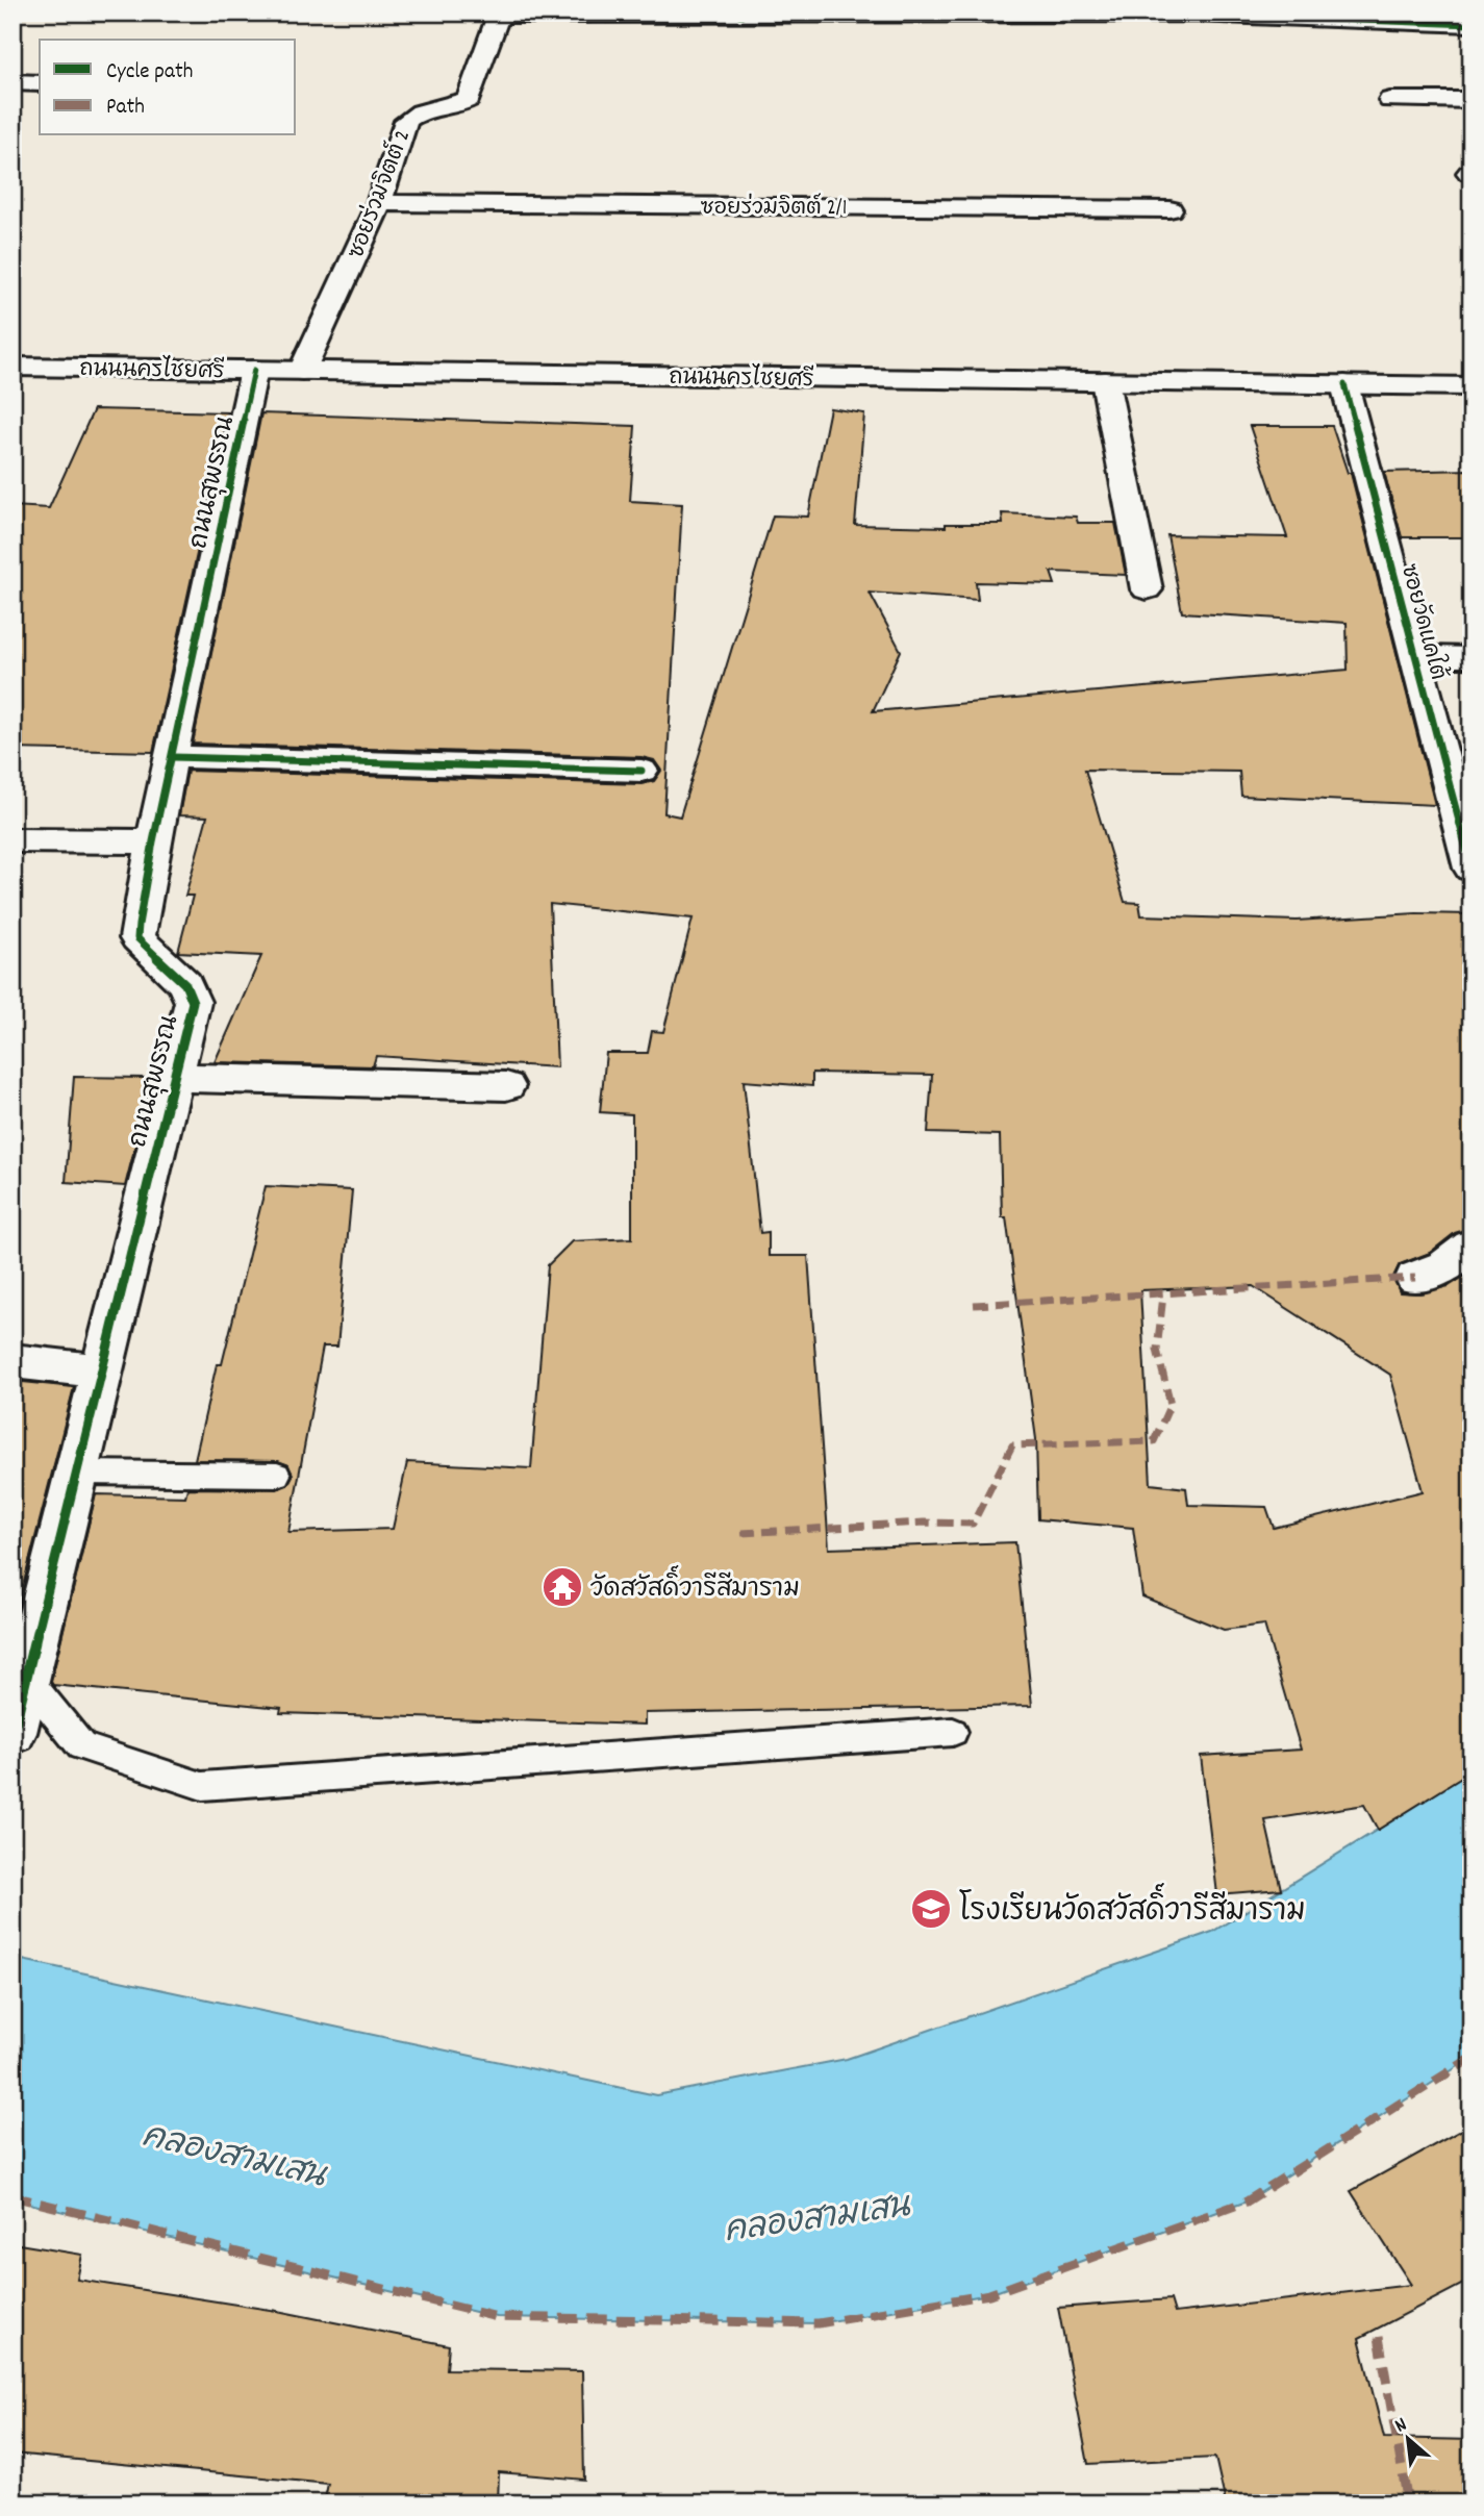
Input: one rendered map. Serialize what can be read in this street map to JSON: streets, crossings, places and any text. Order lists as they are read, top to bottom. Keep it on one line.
{"streets":{"street":["ซอยร่วมจิตต์ 2","ซอยร่วมจิตต์ 2/1","ถนนนครไชยศรี","ถนนสุพรรณ","ซอยวัดแคใต้"]},"crossings":[["ซอยร่วมจิตต์ 2","ซอยร่วมจิตต์ 2/1"],["ซอยร่วมจิตต์ 2","ถนนนครไชยศรี"],["ถนนนครไชยศรี","ถนนสุพรรณ"],["ถนนนครไชยศรี","ซอยวัดแคใต้"]],"water":["คลองสามเสน"],"places":{"temple":["วัดสวัสดิ์วารีสีมาราม"],"school or university":["โรงเรียนวัดสวัสดิ์วารีสีมาราม"]},"legend":["Cycle path","Path"],"north":"top left"}
